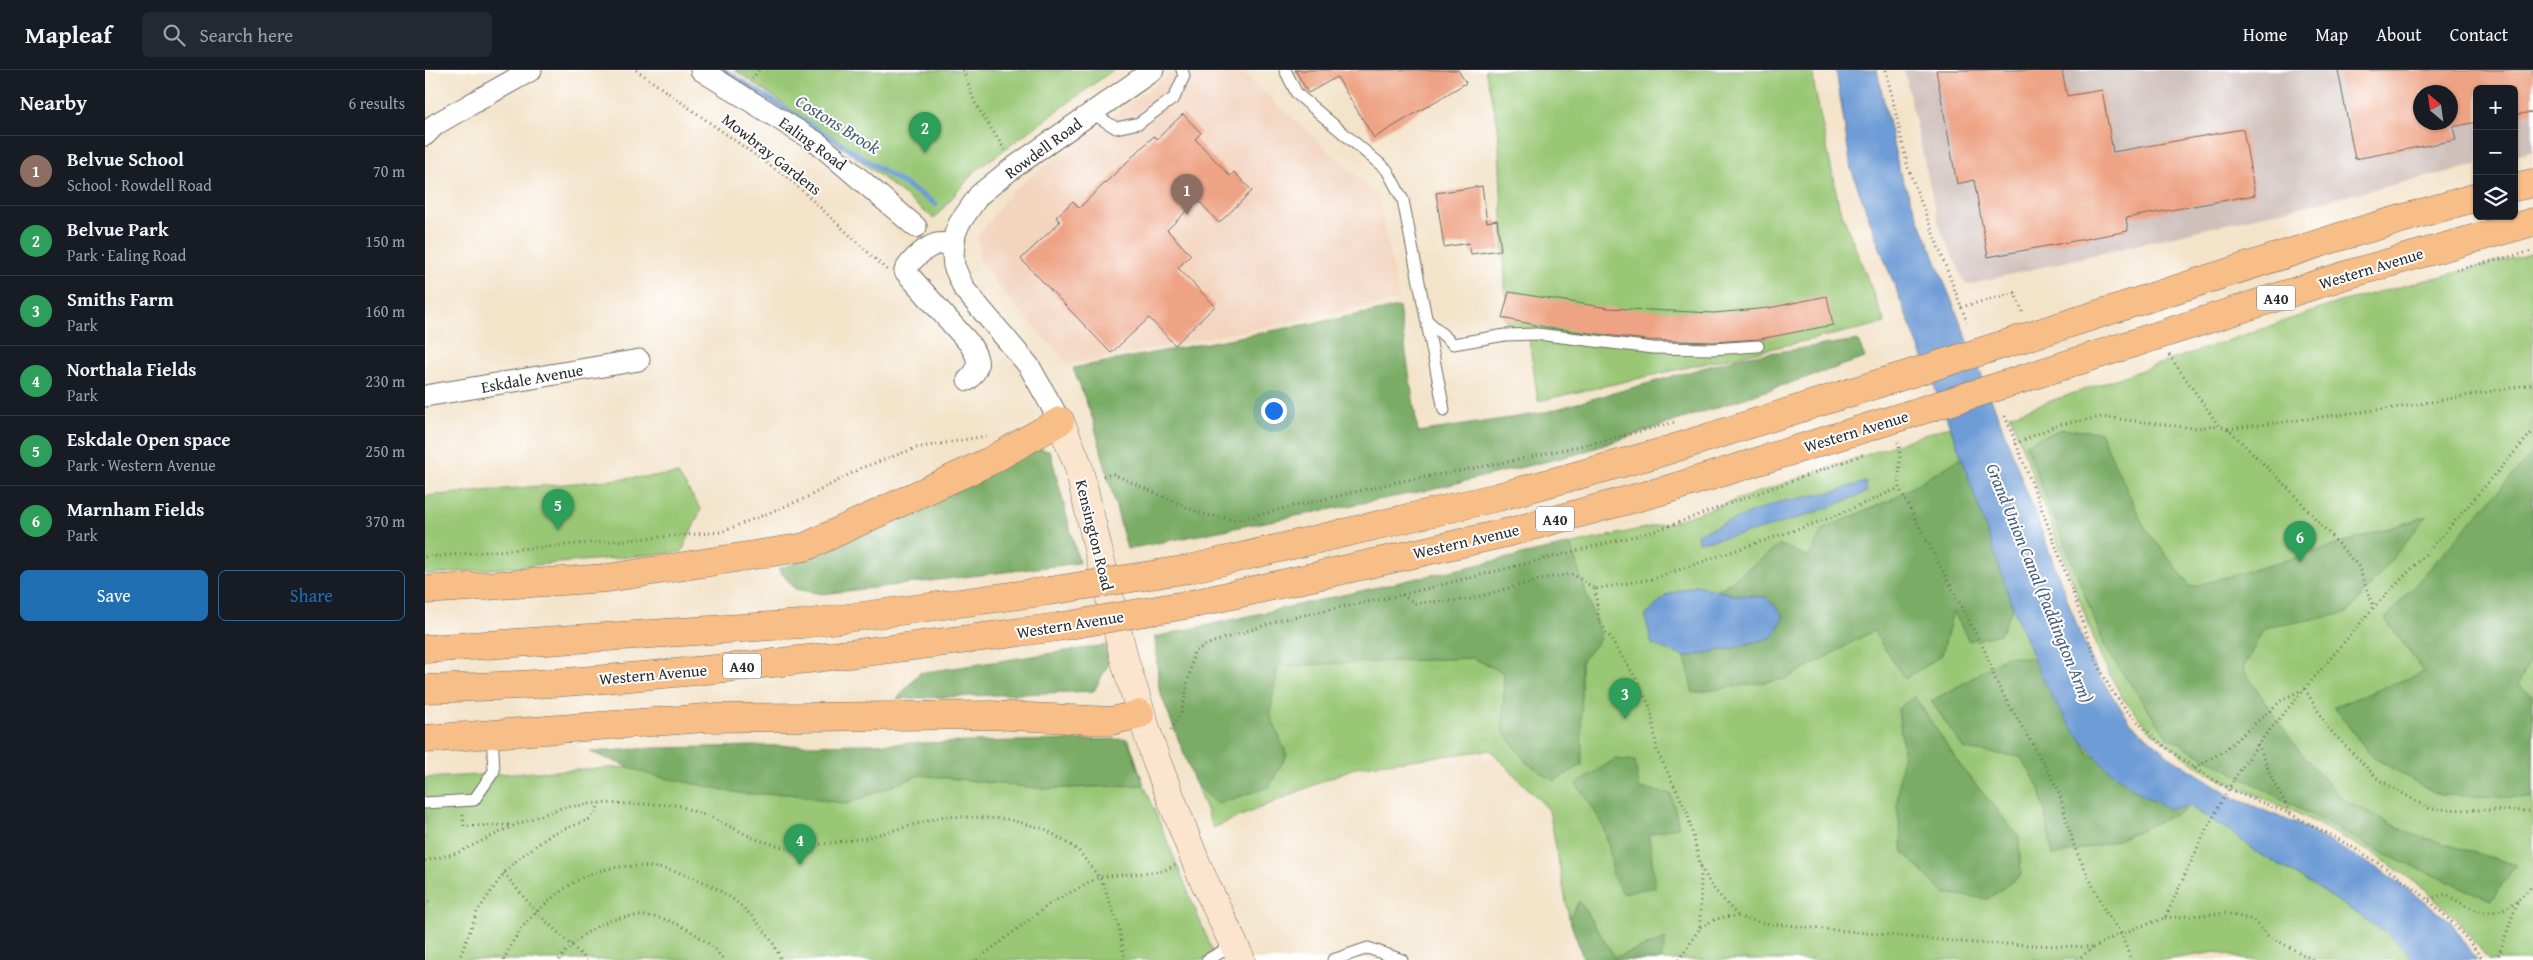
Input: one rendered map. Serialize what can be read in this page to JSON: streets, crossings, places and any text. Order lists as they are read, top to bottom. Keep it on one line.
{"streets":{"highway":["Western Avenue","A40"],"street":["Ealing Road","Rowdell Road","Eskdale Avenue","Kensington Road"],"path":["Mowbray Gardens"]},"crossings":[["Rowdell Road","Kensington Road"],["Western Avenue","A40"]],"water":["Costons Brook","Grand Union Canal (Paddington Arm)"],"north":"top left","page":{"header":"Mapleaf","search":"Search here","nav":["Home","Map","About","Contact"],"heading":["Nearby","6 results"],"map_buttons":["+","−"],"pins":["2","1","5","6","3","4"],"list":[{"mark":"1","name":"Belvue School","note":"School · Rowdell Road","value":"70 m"},{"mark":"2","name":"Belvue Park","note":"Park · Ealing Road","value":"150 m"},{"mark":"3","name":"Smiths Farm","note":"Park","value":"160 m"},{"mark":"4","name":"Northala Fields","note":"Park","value":"230 m"},{"mark":"5","name":"Eskdale Open space","note":"Park · Western Avenue","value":"250 m"},{"mark":"6","name":"Marnham Fields","note":"Park","value":"370 m"}],"buttons":["Save","Share"]}}
